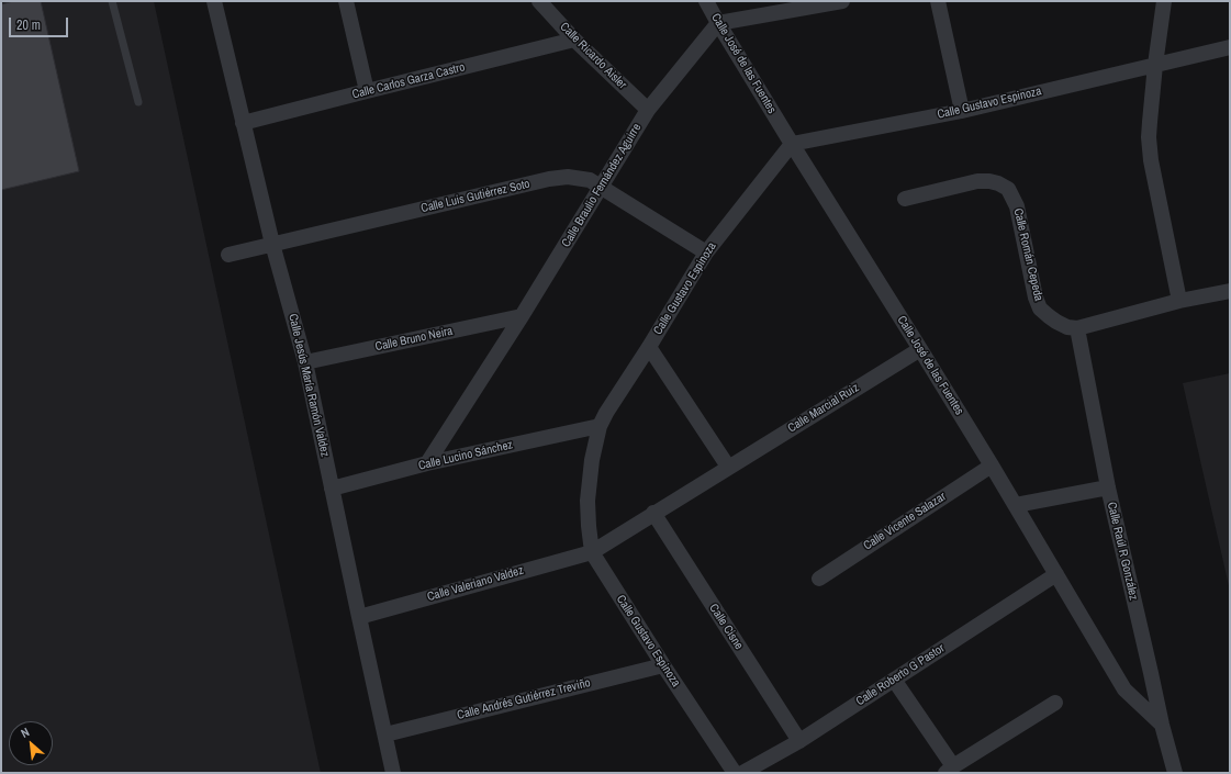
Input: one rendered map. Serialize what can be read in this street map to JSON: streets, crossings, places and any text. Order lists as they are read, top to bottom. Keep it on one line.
{"streets":{"street":["Calle Ricardo Aisler","Calle José de las Fuentes","Calle Carlos Garza Castro","Calle Gustavo Espinoza","Calle Braulio Fernández Aguirre","Calle Luis Gutiérrez Soto","Calle Román Cepeda","Calle Bruno Neira","Calle Jesús María Ramón Valdez","Calle Marcial Ruiz","Calle Lucino Sánchez","Calle Vicente Salazar","Calle Raúl R González","Calle Valeriano Valdez","Calle Cisne","Calle Roberto G Pastor","Calle Andrés Gutiérrez Treviño"]},"crossings":[["Calle Ricardo Aisler","Calle Carlos Garza Castro"],["Calle Ricardo Aisler","Calle Braulio Fernández Aguirre"],["Calle José de las Fuentes","Calle Gustavo Espinoza"],["Calle José de las Fuentes","Calle Braulio Fernández Aguirre"],["Calle José de las Fuentes","Calle Marcial Ruiz"],["Calle José de las Fuentes","Calle Vicente Salazar"],["Calle José de las Fuentes","Calle Raúl R González"],["Calle José de las Fuentes","Calle Roberto G Pastor"],["Calle Carlos Garza Castro","Calle Jesús María Ramón Valdez"],["Calle Gustavo Espinoza","Calle Luis Gutiérrez Soto"],["Calle Gustavo Espinoza","Calle Marcial Ruiz"],["Calle Gustavo Espinoza","Calle Lucino Sánchez"],["Calle Gustavo Espinoza","Calle Valeriano Valdez"],["Calle Gustavo Espinoza","Calle Andrés Gutiérrez Treviño"],["Calle Braulio Fernández Aguirre","Calle Luis Gutiérrez Soto"],["Calle Braulio Fernández Aguirre","Calle Bruno Neira"],["Calle Braulio Fernández Aguirre","Calle Lucino Sánchez"],["Calle Luis Gutiérrez Soto","Calle Jesús María Ramón Valdez"],["Calle Román Cepeda","Calle Raúl R González"],["Calle Bruno Neira","Calle Jesús María Ramón Valdez"],["Calle Jesús María Ramón Valdez","Calle Lucino Sánchez"],["Calle Jesús María Ramón Valdez","Calle Valeriano Valdez"],["Calle Jesús María Ramón Valdez","Calle Andrés Gutiérrez Treviño"],["Calle Marcial Ruiz","Calle Valeriano Valdez"],["Calle Marcial Ruiz","Calle Cisne"],["Calle Cisne","Calle Roberto G Pastor"]],"scale_bar":"20 m","north":"top left"}
